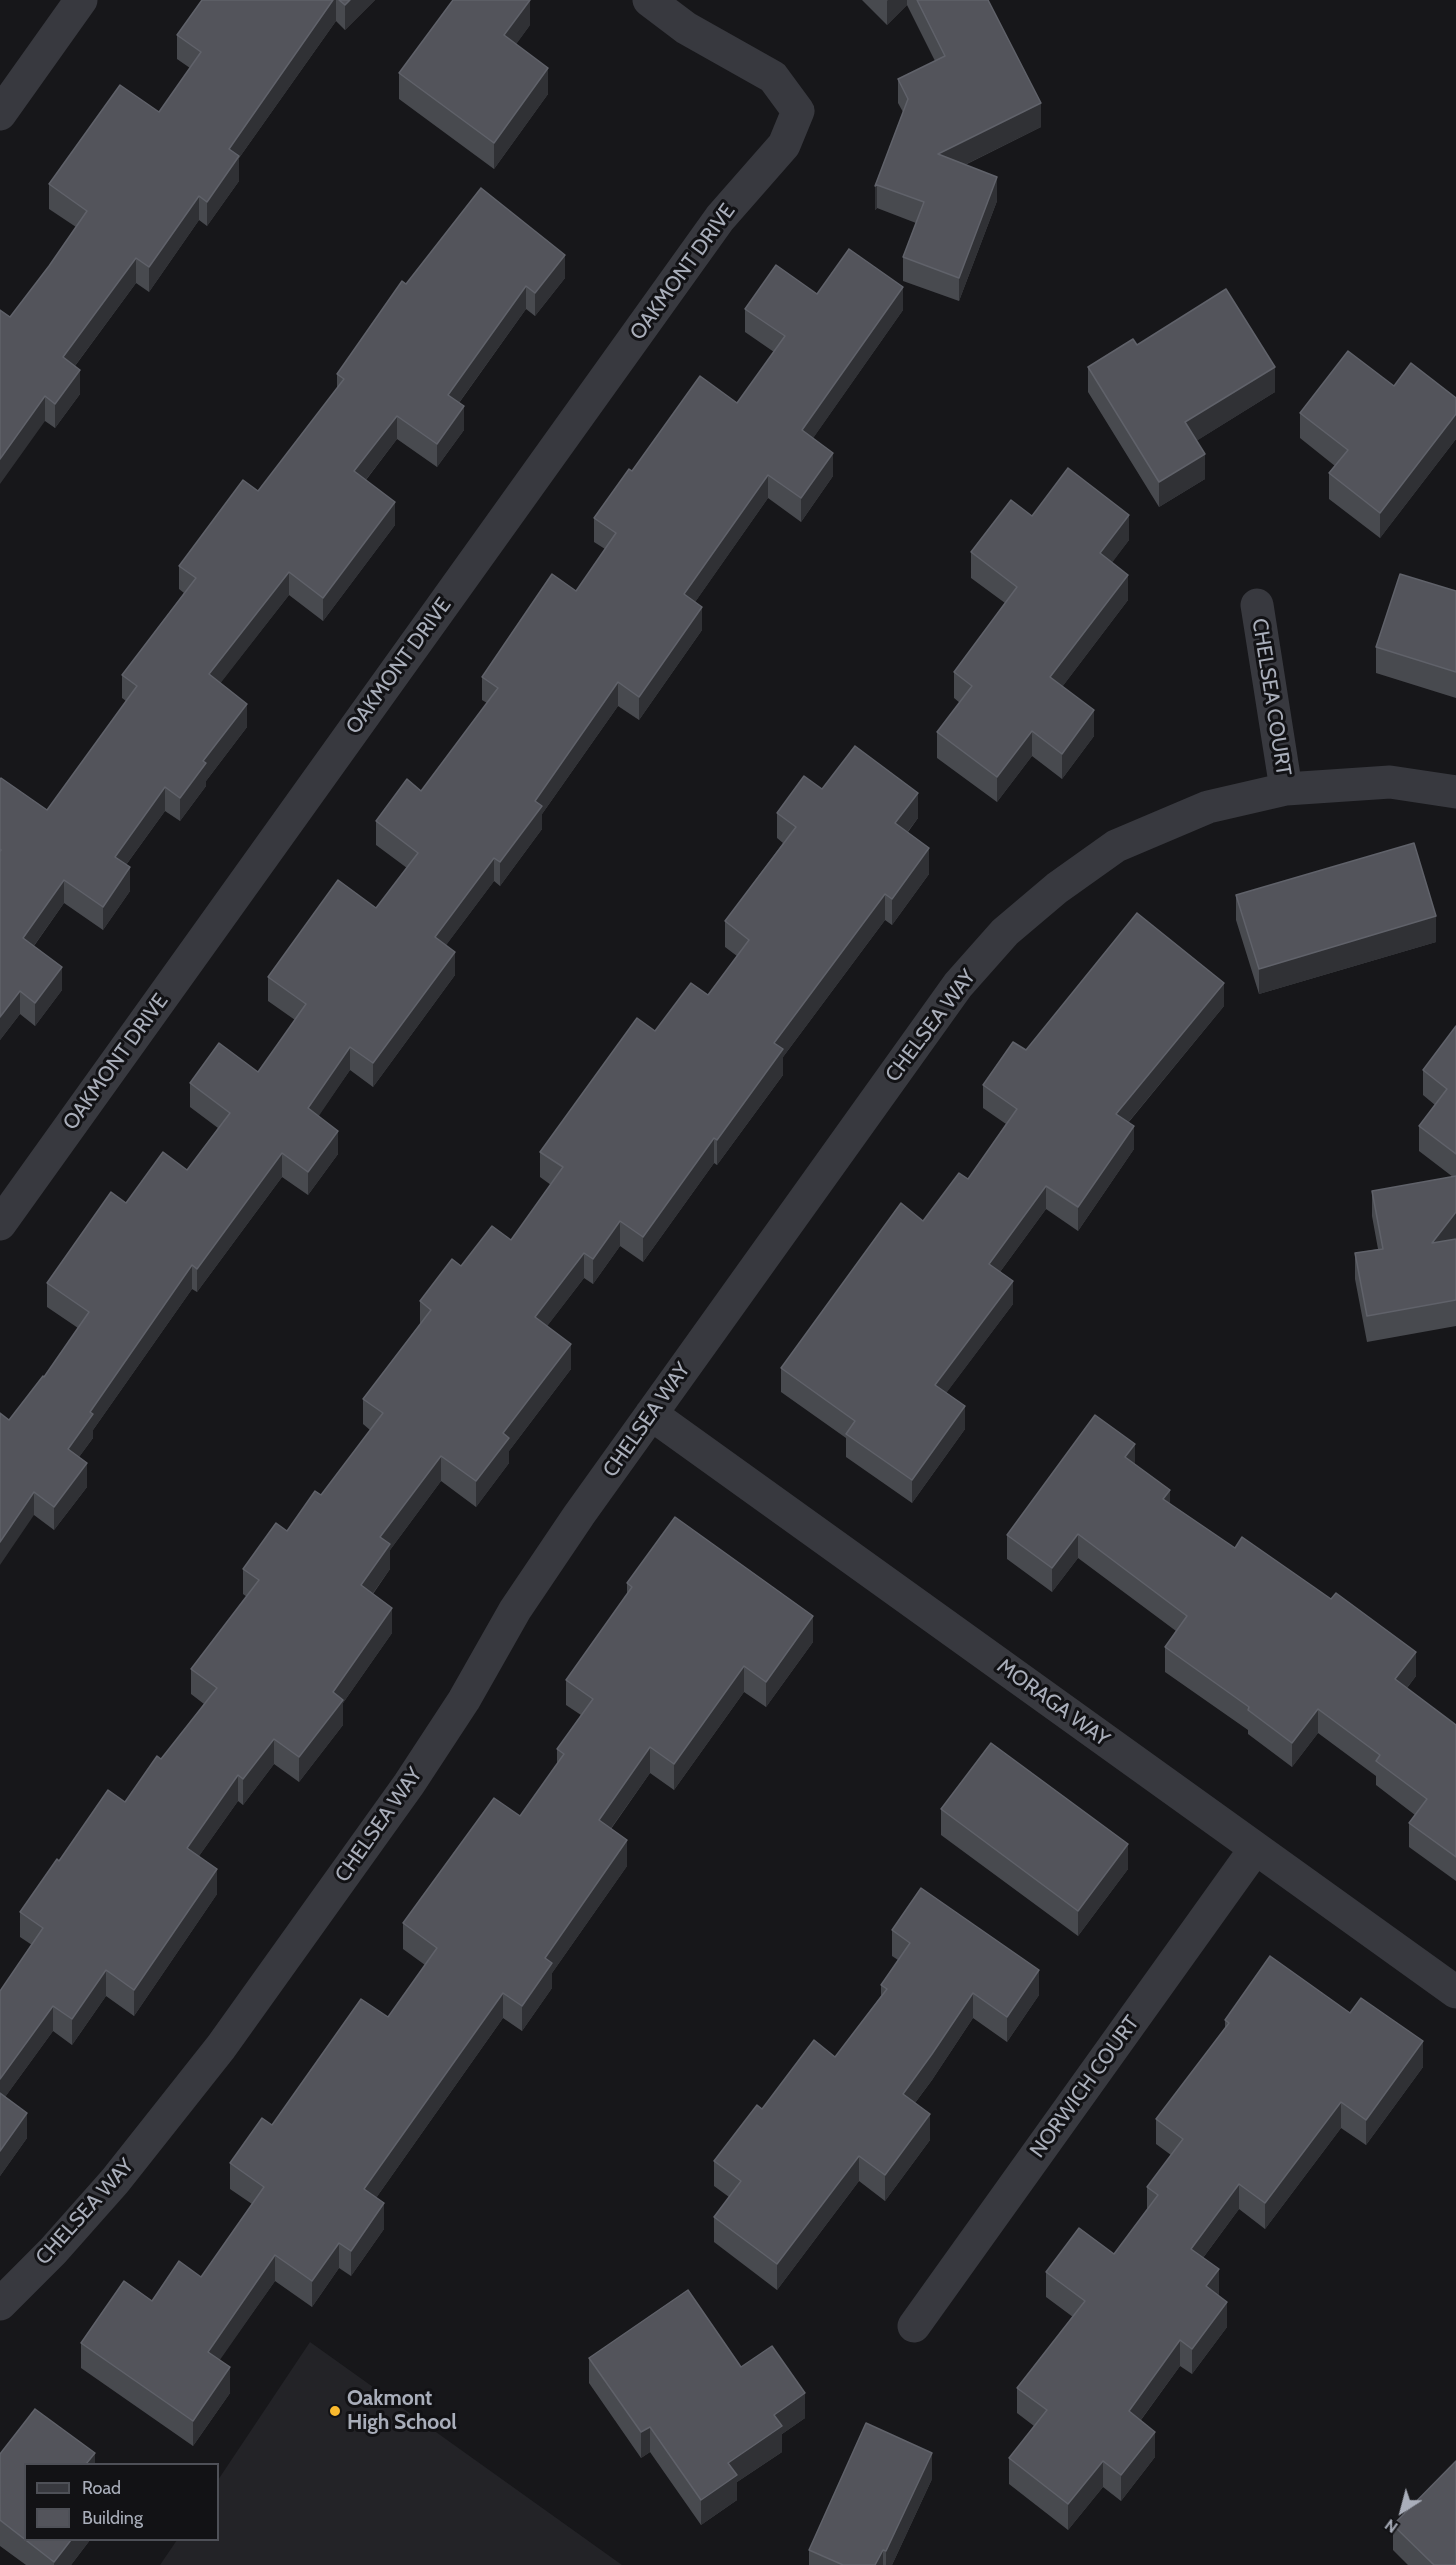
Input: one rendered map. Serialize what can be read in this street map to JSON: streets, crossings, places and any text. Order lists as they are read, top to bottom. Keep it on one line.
{"streets":{"street":["OAKMONT DRIVE","CHELSEA COURT","CHELSEA WAY","MORAGA WAY","NORWICH COURT"]},"crossings":[["CHELSEA COURT","CHELSEA WAY"],["CHELSEA WAY","MORAGA WAY"],["MORAGA WAY","NORWICH COURT"]],"places":["Oakmont High School"],"legend":["Road","Building"],"north":"bottom left"}
